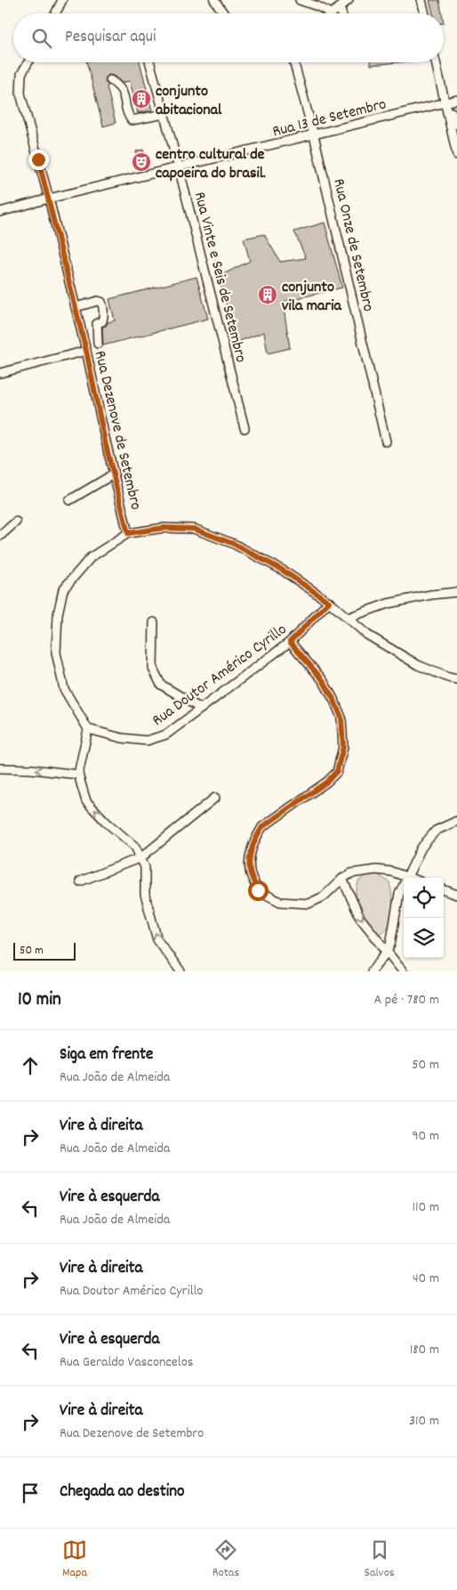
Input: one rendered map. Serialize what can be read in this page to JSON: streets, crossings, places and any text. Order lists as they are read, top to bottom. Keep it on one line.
{"streets":{"street":["Rua 13 de Setembro","Rua Onze de Setembro","Rua Vinte e Seis de Setembro","Rua Dezenove de Setembro","Rua Doutor Américo Cyrillo"]},"crossings":[["Rua 13 de Setembro","Rua Onze de Setembro"],["Rua 13 de Setembro","Rua Vinte e Seis de Setembro"],["Rua 13 de Setembro","Rua Dezenove de Setembro"]],"places":{"building":["conjunto abitacional","conjunto vila maria"],"theatre":["centro cultural de capoeira do brasil."]},"scale_bar":"50 m","page":{"search":"Pesquisar aqui","scale":"50 m","heading":["10 min","A pé · 780 m"],"list":[["Siga em frente","Rua João de Almeida","50 m"],["Vire à direita","Rua João de Almeida","90 m"],["Vire à esquerda","Rua João de Almeida","110 m"],["Vire à direita","Rua Doutor Américo Cyrillo","40 m"],["Vire à esquerda","Rua Geraldo Vasconcelos","180 m"],["Vire à direita","Rua Dezenove de Setembro","310 m"],"Chegada ao destino"],"nav":["Mapa","Rotas","Salvos"]}}
